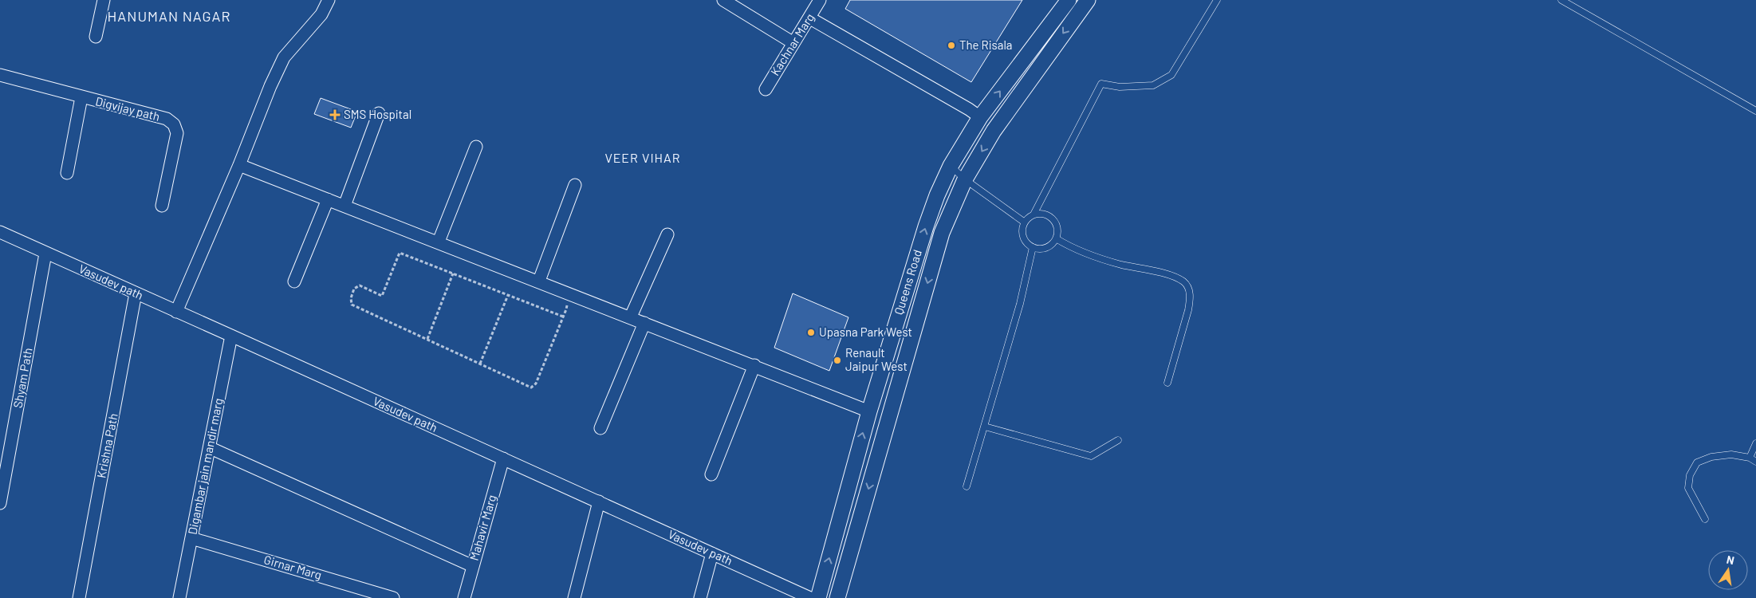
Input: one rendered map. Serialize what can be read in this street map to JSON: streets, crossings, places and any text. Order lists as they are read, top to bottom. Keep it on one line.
{"streets":{"street":["Kachnar Marg","Digvijay path","Vasudev path","Queens Road","Shyam Path","Krishna Path","Digambar jain mandir marg","Mahavir Marg","Girnar Marg"]},"crossings":[["Vasudev path","Shyam Path"],["Vasudev path","Krishna Path"],["Vasudev path","Digambar jain mandir marg"],["Vasudev path","Mahavir Marg"],["Digambar jain mandir marg","Girnar Marg"]],"districts":["HANUMAN NAGAR","VEER VIHAR"],"places":{"other":["The Risala","Upasna Park West","Renault Jaipur West"],"health":["SMS Hospital"]},"north":"top"}
